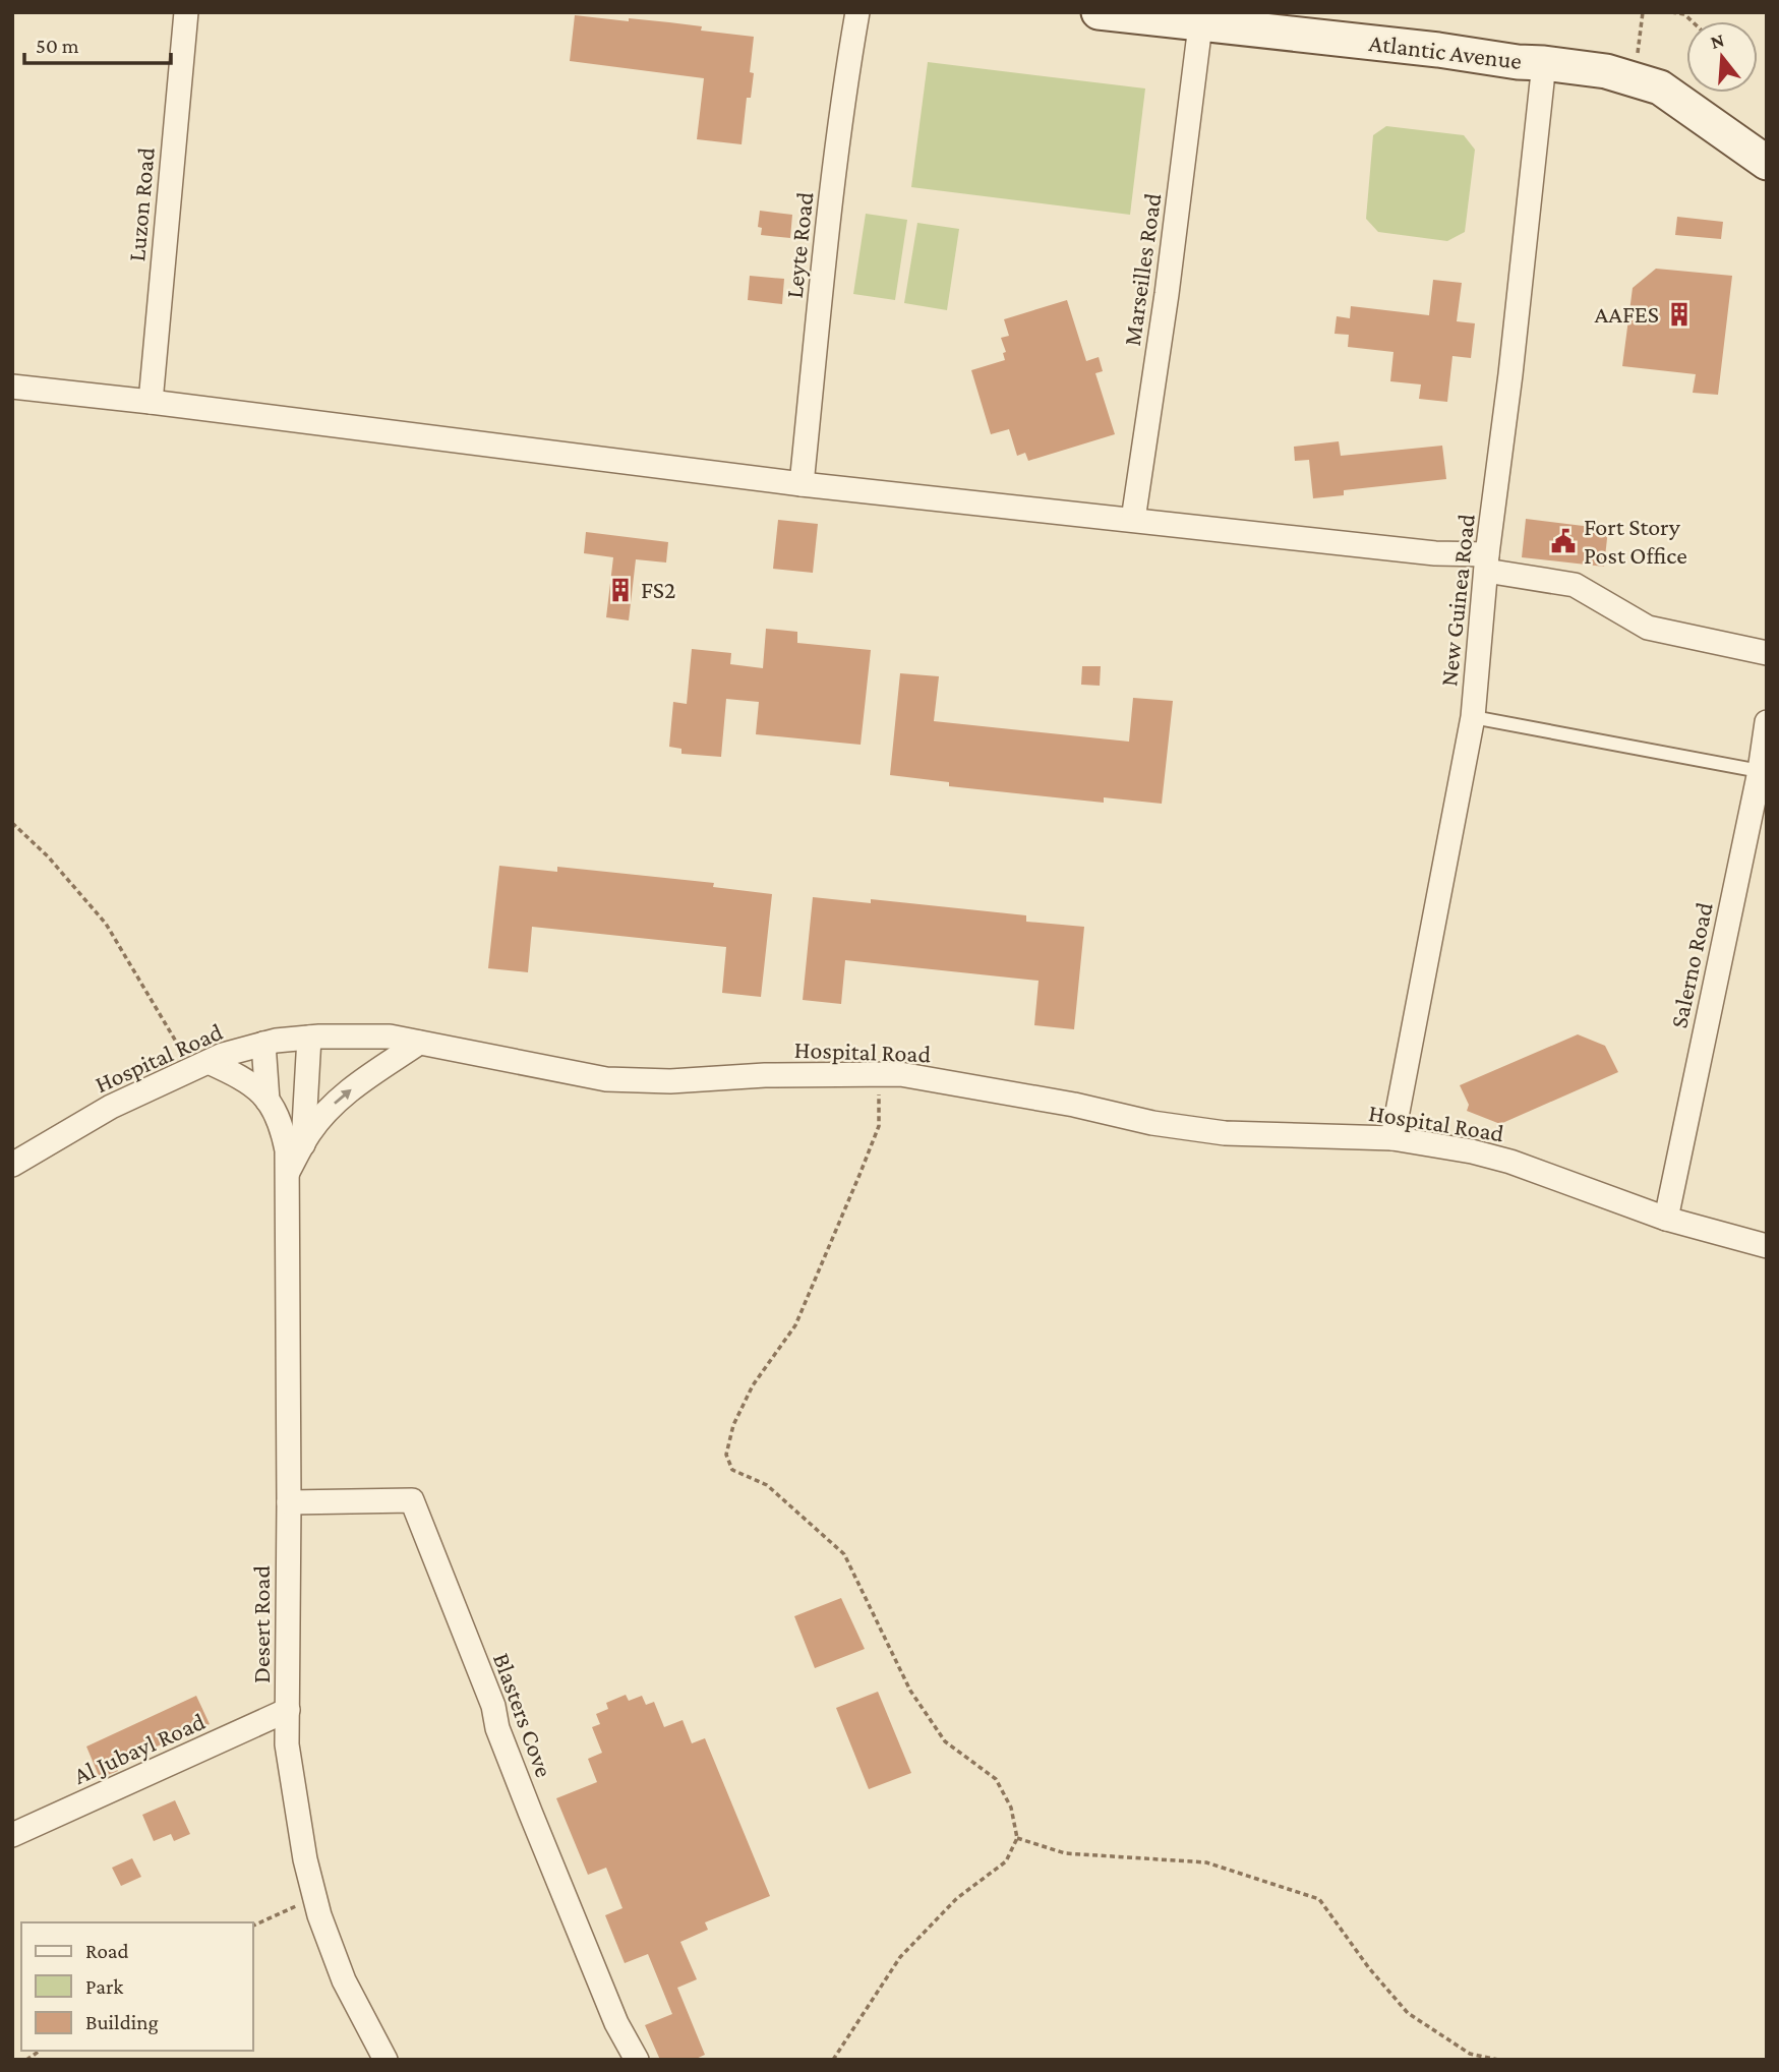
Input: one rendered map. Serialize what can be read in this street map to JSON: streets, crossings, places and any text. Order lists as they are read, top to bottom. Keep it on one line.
{"streets":{"street":["Atlantic Avenue","Luzon Road","Leyte Road","Marseilles Road","New Guinea Road","Salerno Road","Hospital Road","Desert Road","Blasters Cove","Al Jubayl Road"]},"crossings":[["Atlantic Avenue","Marseilles Road"],["Atlantic Avenue","New Guinea Road"],["New Guinea Road","Hospital Road"],["Salerno Road","Hospital Road"],["Hospital Road","Desert Road"],["Desert Road","Blasters Cove"],["Desert Road","Al Jubayl Road"]],"places":{"building":["AAFES","FS2"],"public building":["Fort Story Post Office"]},"legend":["Road","Park","Building"],"scale_bar":"50 m","north":"top"}
